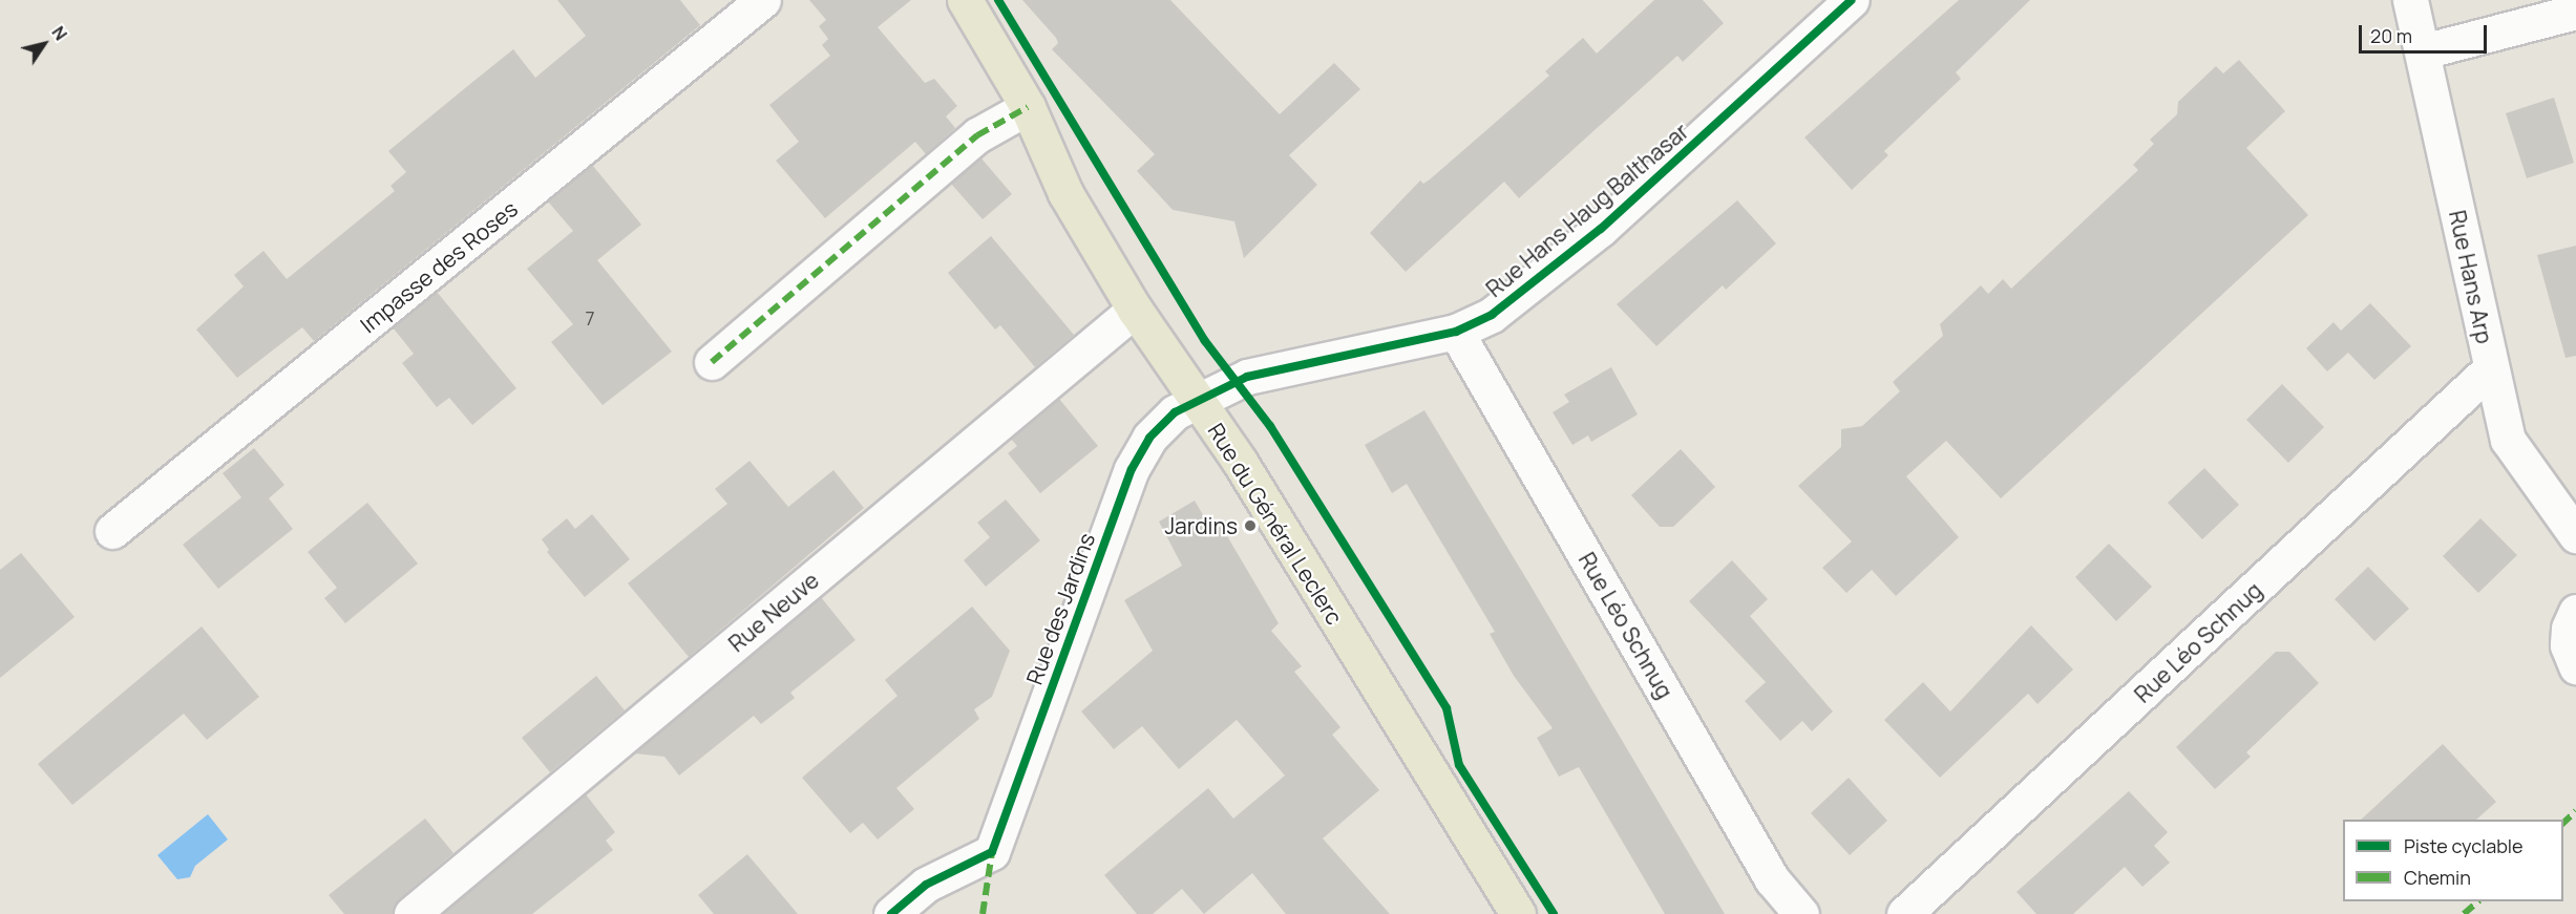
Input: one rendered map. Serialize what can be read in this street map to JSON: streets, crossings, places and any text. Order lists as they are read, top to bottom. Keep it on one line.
{"streets":{"main road":["Rue du Général Leclerc"],"street":["Rue Hans Haug Balthasar","Impasse des Roses","Rue Hans Arp","Rue des Jardins","Rue Neuve","Rue Léo Schnug"]},"crossings":[["Rue Hans Haug Balthasar","Rue du Général Leclerc"],["Rue Hans Haug Balthasar","Rue des Jardins"],["Rue Hans Haug Balthasar","Rue Léo Schnug"],["Rue Hans Arp","Rue Léo Schnug"],["Rue du Général Leclerc","Rue des Jardins"],["Rue du Général Leclerc","Rue Neuve"]],"places":["Jardins"],"house_numbers":["7"],"legend":["Piste cyclable","Chemin"],"scale_bar":"20 m","north":"top right"}
